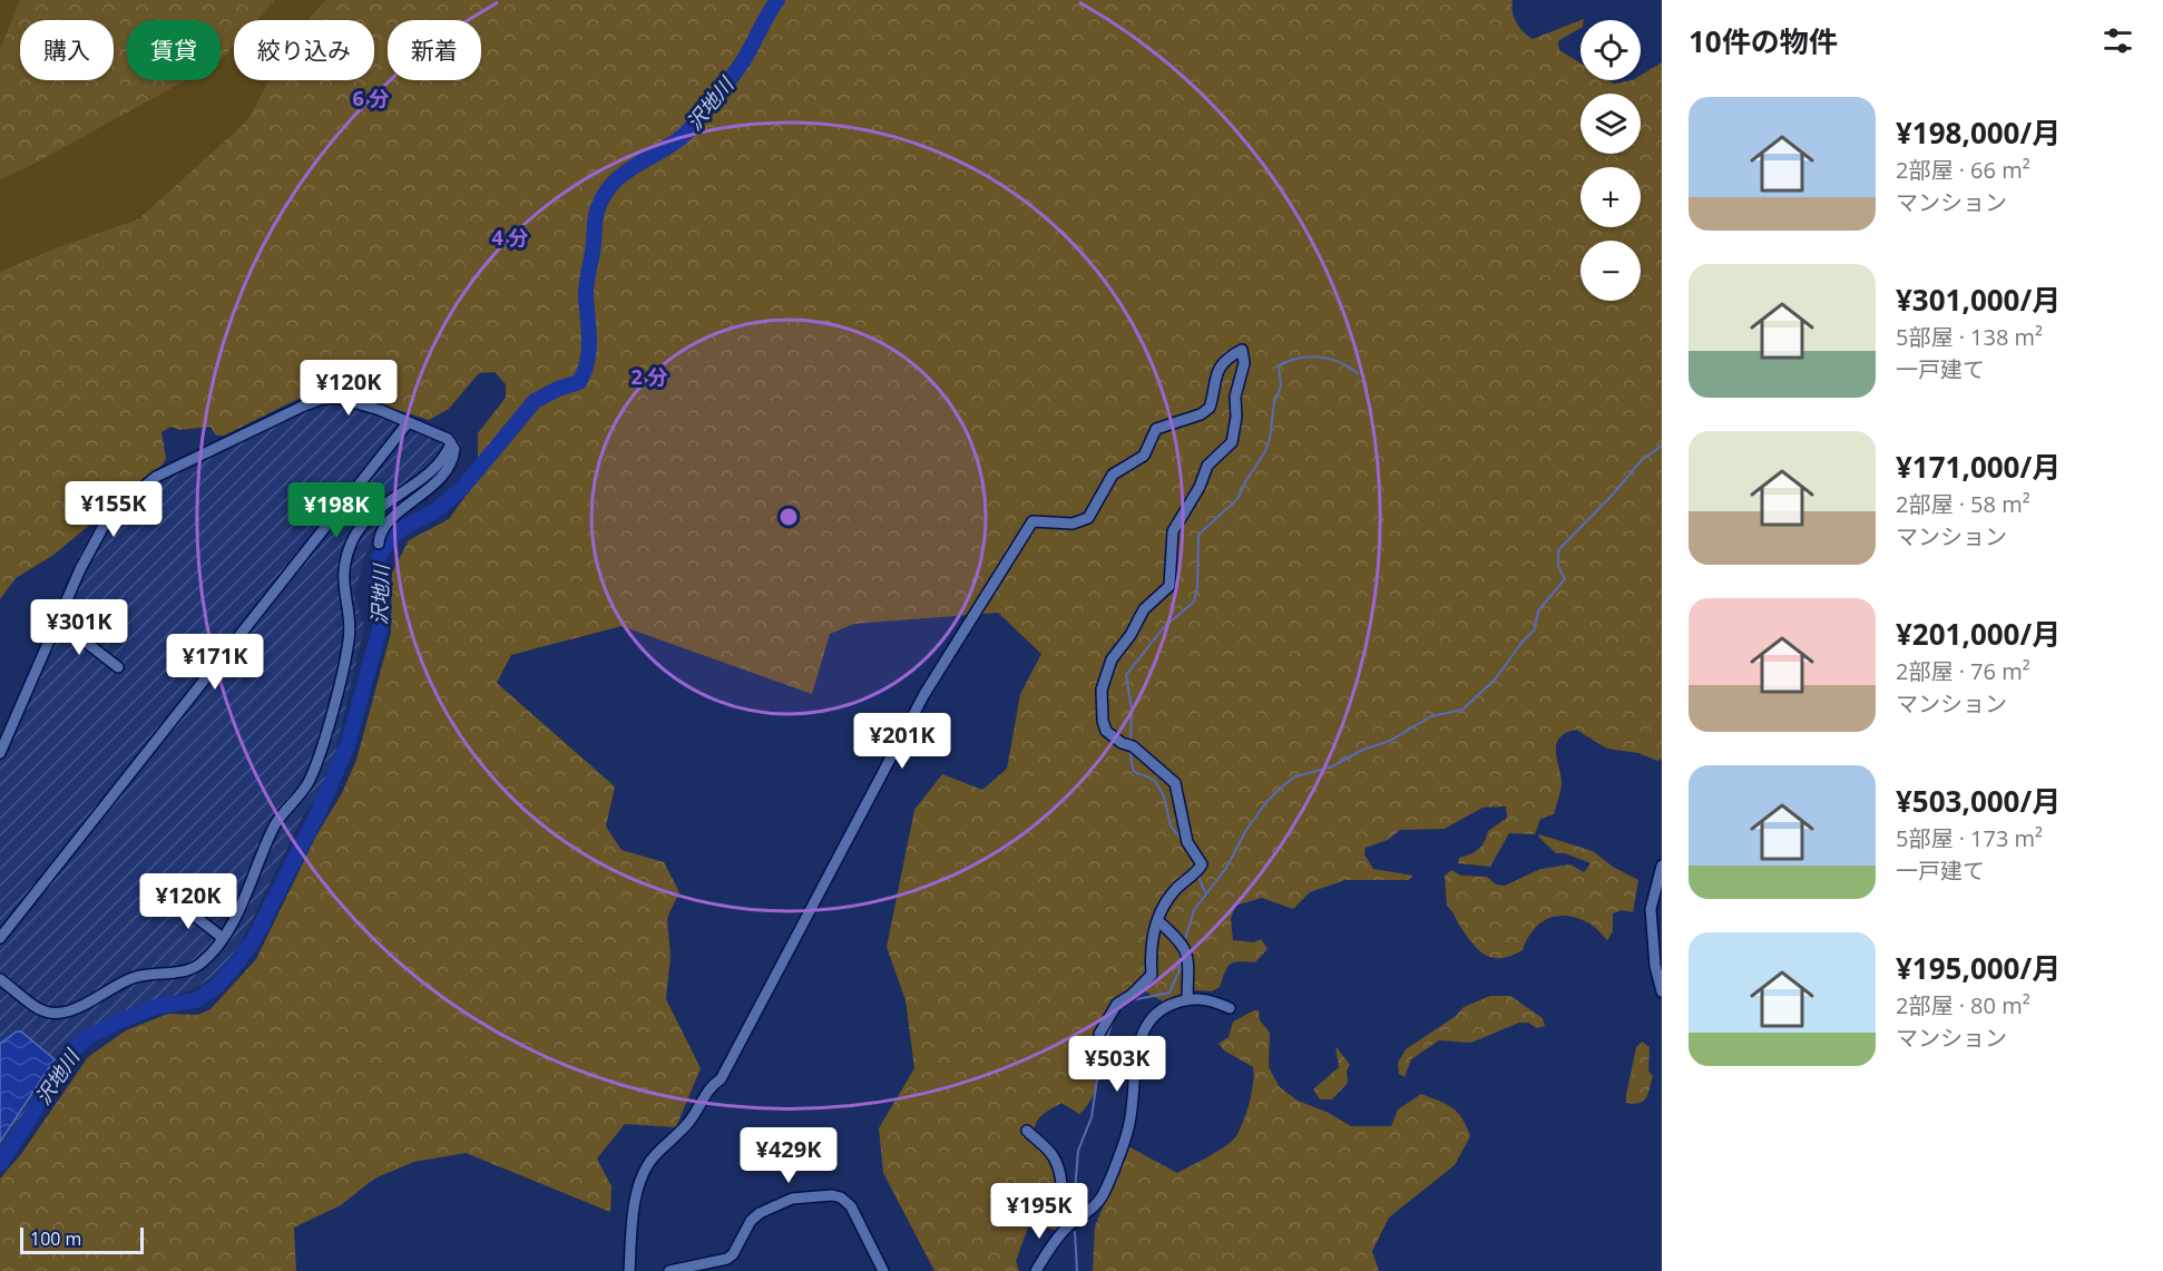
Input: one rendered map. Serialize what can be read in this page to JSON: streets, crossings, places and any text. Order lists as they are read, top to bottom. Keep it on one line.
{"water":["沢地川"],"scale_bar":"100 m","page":{"heading":"10件の物件","map_buttons":["+","−"],"chip":["購入","賃貸","絞り込み","新着"],"list":[{"name":"¥198,000/月","note":"2部屋 · 66 m² · マンション"},{"name":"¥301,000/月","note":"5部屋 · 138 m² · 一戸建て"},{"name":"¥171,000/月","note":"2部屋 · 58 m² · マンション"},{"name":"¥201,000/月","note":"2部屋 · 76 m² · マンション"},{"name":"¥503,000/月","note":"5部屋 · 173 m² · 一戸建て"},{"name":"¥195,000/月","note":"2部屋 · 80 m² · マンション"}],"price":["¥120K","¥155K","¥198K","¥301K","¥171K","¥201K","¥120K","¥503K","¥429K","¥195K"],"scale":"100 m"},"rings":["6 分","4 分","2 分"]}
